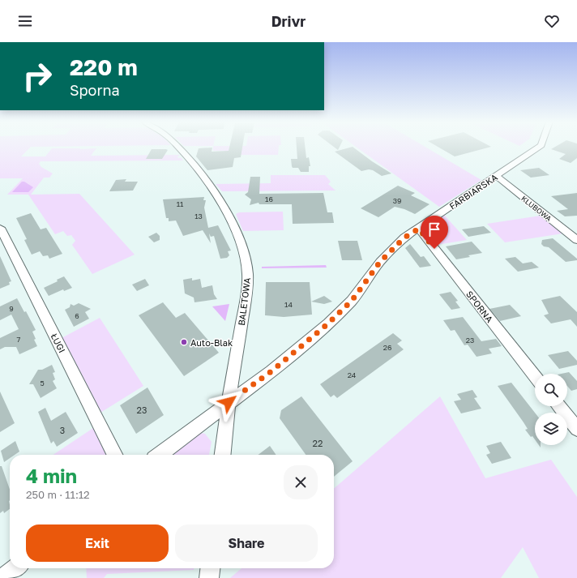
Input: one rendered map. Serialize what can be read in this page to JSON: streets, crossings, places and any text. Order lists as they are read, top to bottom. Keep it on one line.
{"streets":{"street":["FARBIARSKA","KLUBOWA","BALETOWA","SPORNA","ŁUGI"]},"crossings":[["FARBIARSKA","KLUBOWA"],["FARBIARSKA","BALETOWA"],["FARBIARSKA","SPORNA"]],"places":["Auto-Blak"],"house_numbers":["16","39","11","13","14","9","6","7","23","26","24","5","23","3","22"],"page":{"header":"Drivr","turn":["220 m","Sporna"],"heading":["4 min","250 m · 11:12"],"buttons":["Exit","Share"]}}
